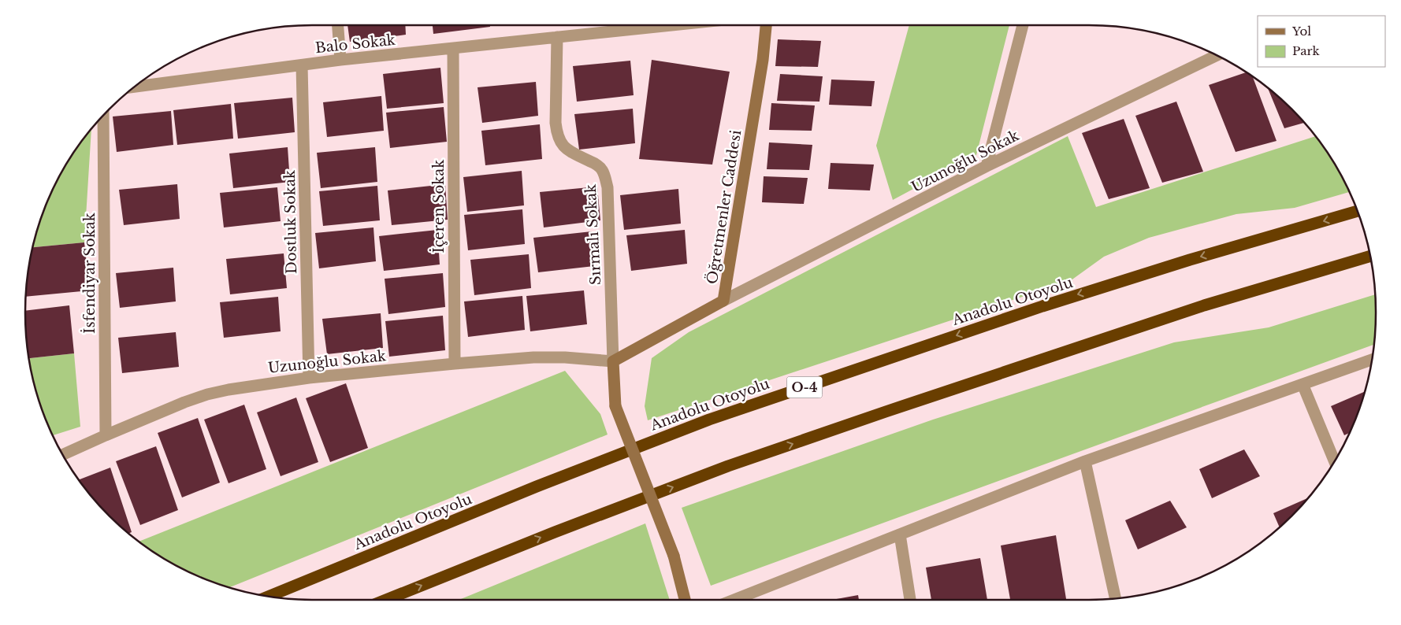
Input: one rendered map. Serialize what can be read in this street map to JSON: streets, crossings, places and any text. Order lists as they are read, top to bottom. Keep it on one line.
{"streets":{"highway":["Anadolu Otoyolu","O-4"],"street":["Balo Sokak","Uzunoğlu Sokak","İçeren Sokak","Öğretmenler Caddesi","Dostluk Sokak","Sırmalı Sokak","İsfendiyar Sokak"]},"crossings":[["Balo Sokak","İçeren Sokak"],["Balo Sokak","Dostluk Sokak"],["Balo Sokak","Sırmalı Sokak"],["Uzunoğlu Sokak","İçeren Sokak"],["Uzunoğlu Sokak","Öğretmenler Caddesi"],["Uzunoğlu Sokak","Dostluk Sokak"],["Uzunoğlu Sokak","Sırmalı Sokak"],["Uzunoğlu Sokak","İsfendiyar Sokak"],["Öğretmenler Caddesi","Sırmalı Sokak"]],"legend":["Yol","Park"]}
